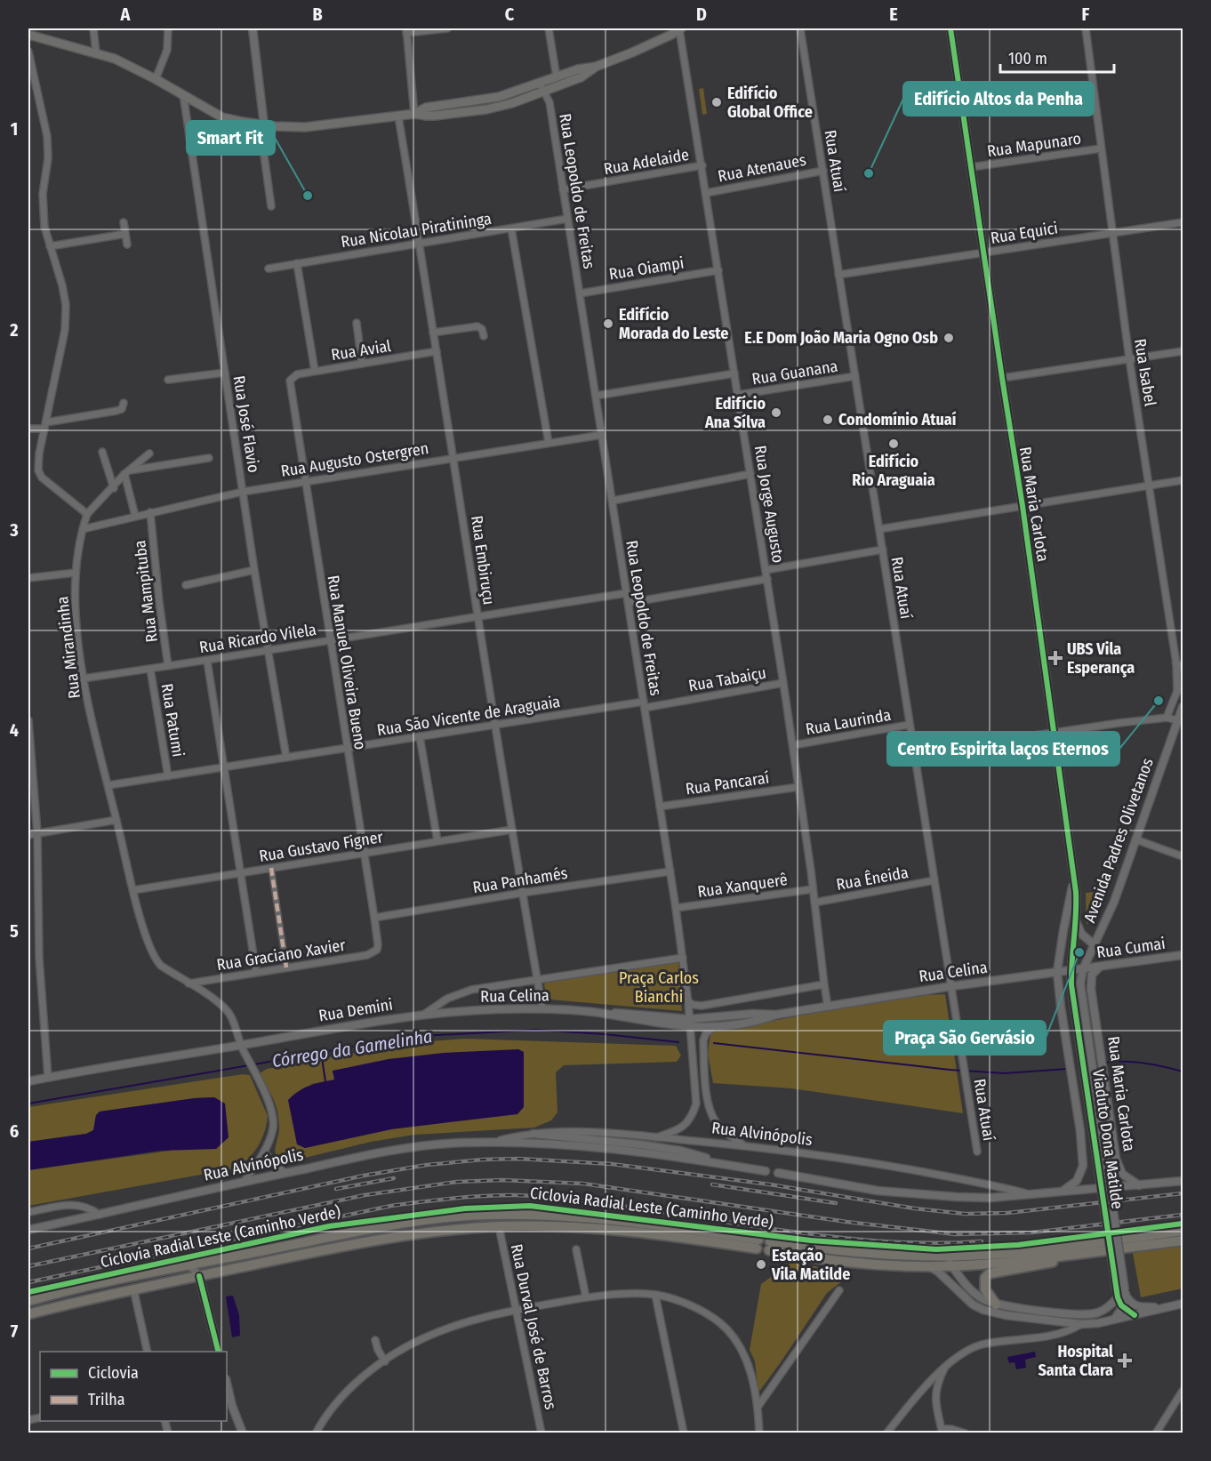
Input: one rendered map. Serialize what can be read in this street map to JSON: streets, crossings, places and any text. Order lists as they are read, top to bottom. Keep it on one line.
{"streets":{"street":["Rua Mapunaro","Rua Atuaí","Rua Adelaide","Rua Atenaues","Rua Leopoldo de Freitas","Rua Nicolau Piratininga","Rua Equici","Rua Oiampi","Rua Avial","Rua Guanana","Rua Isabel","Rua José Flavio","Rua Augusto Ostergren","Rua Jorge Augusto","Rua Maria Carlota","Rua Embiruçu","Rua Mampituba","Rua Ricardo Vilela","Rua Mirandinha","Rua Manuel Oliveira Bueno","Rua Tabaiçu","Rua São Vicente de Araguaia","Rua Patumi","Rua Laurinda","Rua Pancaraí","Avenida Padres Olivetanos","Rua Gustavo Figner","Rua Êneida","Rua Panhamés","Rua Xanquerê","Rua Cumai","Rua Graciano Xavier","Rua Celina","Rua Demini","Rua Alvinópolis","Viaduto Dona Matilde","Rua Durval José de Barros"],"cycle path":["Ciclovia Radial Leste (Caminho Verde)"]},"crossings":[["Rua Mapunaro","Rua Isabel"],["Rua Mapunaro","Rua Maria Carlota"],["Rua Atuaí","Rua Atenaues"],["Rua Atuaí","Rua Equici"],["Rua Atuaí","Rua Guanana"],["Rua Atuaí","Rua Laurinda"],["Rua Atuaí","Rua Êneida"],["Rua Atuaí","Rua Celina"],["Rua Adelaide","Rua Leopoldo de Freitas"],["Rua Adelaide","Rua Jorge Augusto"],["Rua Atenaues","Rua Jorge Augusto"],["Rua Leopoldo de Freitas","Rua Nicolau Piratininga"],["Rua Leopoldo de Freitas","Rua Oiampi"],["Rua Leopoldo de Freitas","Rua Augusto Ostergren"],["Rua Leopoldo de Freitas","Rua Ricardo Vilela"],["Rua Leopoldo de Freitas","Rua Tabaiçu"],["Rua Leopoldo de Freitas","Rua São Vicente de Araguaia"],["Rua Leopoldo de Freitas","Rua Pancaraí"],["Rua Leopoldo de Freitas","Rua Panhamés"],["Rua Leopoldo de Freitas","Rua Xanquerê"],["Rua Leopoldo de Freitas","Rua Celina"],["Rua Leopoldo de Freitas","Rua Demini"],["Rua Leopoldo de Freitas","Rua Alvinópolis"],["Rua Nicolau Piratininga","Rua Embiruçu"],["Rua Equici","Rua Isabel"],["Rua Equici","Rua Maria Carlota"],["Rua Oiampi","Rua Jorge Augusto"],["Rua Avial","Rua Embiruçu"],["Rua Avial","Rua Manuel Oliveira Bueno"],["Rua Guanana","Rua Jorge Augusto"],["Rua José Flavio","Rua Augusto Ostergren"],["Rua José Flavio","Rua Ricardo Vilela"],["Rua José Flavio","Rua São Vicente de Araguaia"],["Rua Augusto Ostergren","Rua Embiruçu"],["Rua Augusto Ostergren","Rua Mampituba"],["Rua Augusto Ostergren","Rua Mirandinha"],["Rua Augusto Ostergren","Rua Manuel Oliveira Bueno"],["Rua Jorge Augusto","Rua Tabaiçu"],["Rua Jorge Augusto","Rua Laurinda"],["Rua Jorge Augusto","Rua Pancaraí"],["Rua Jorge Augusto","Rua Êneida"],["Rua Jorge Augusto","Rua Xanquerê"],["Rua Maria Carlota","Rua Cumai"],["Rua Maria Carlota","Rua Celina"],["Rua Maria Carlota","Rua Alvinópolis"],["Rua Maria Carlota","Viaduto Dona Matilde"],["Rua Embiruçu","Rua Ricardo Vilela"],["Rua Embiruçu","Rua São Vicente de Araguaia"],["Rua Embiruçu","Rua Gustavo Figner"],["Rua Embiruçu","Rua Panhamés"],["Rua Embiruçu","Rua Celina"],["Rua Embiruçu","Rua Demini"],["Rua Mampituba","Rua Ricardo Vilela"],["Rua Ricardo Vilela","Rua Mirandinha"],["Rua Ricardo Vilela","Rua Manuel Oliveira Bueno"],["Rua Ricardo Vilela","Rua Patumi"],["Rua Mirandinha","Rua São Vicente de Araguaia"],["Rua Mirandinha","Rua Gustavo Figner"],["Rua Mirandinha","Rua Graciano Xavier"],["Rua Mirandinha","Rua Demini"],["Rua Mirandinha","Rua Alvinópolis"],["Rua Manuel Oliveira Bueno","Rua São Vicente de Araguaia"],["Rua Manuel Oliveira Bueno","Rua Gustavo Figner"],["Rua Manuel Oliveira Bueno","Rua Panhamés"],["Rua Manuel Oliveira Bueno","Rua Graciano Xavier"],["Rua Tabaiçu","Rua São Vicente de Araguaia"],["Rua São Vicente de Araguaia","Rua Patumi"],["Avenida Padres Olivetanos","Rua Cumai"],["Avenida Padres Olivetanos","Rua Celina"],["Avenida Padres Olivetanos","Viaduto Dona Matilde"],["Rua Cumai","Rua Celina"],["Rua Celina","Rua Demini"]],"water":["Córrego da Gamelinha"],"parks":["Praça Carlos Bianchi"],"places":{"other":["Edifício Global Office","Edifício Altos da Penha","Smart Fit","Edifício Morada do Leste","E.E Dom João Maria Ogno Osb","Edifício Ana Sílva","Condomínio Atuaí","Edifício Rio Araguaia","Centro Espirita laços Eternos","Praça São Gervásio","Estação Vila Matilde"],"health":["UBS Vila Esperança","Hospital Santa Clara"]},"legend":["Ciclovia","Trilha"],"scale_bar":"100 m","grid":{"columns":["A","B","C","D","E","F"],"rows":["1","2","3","4","5","6","7"]}}
